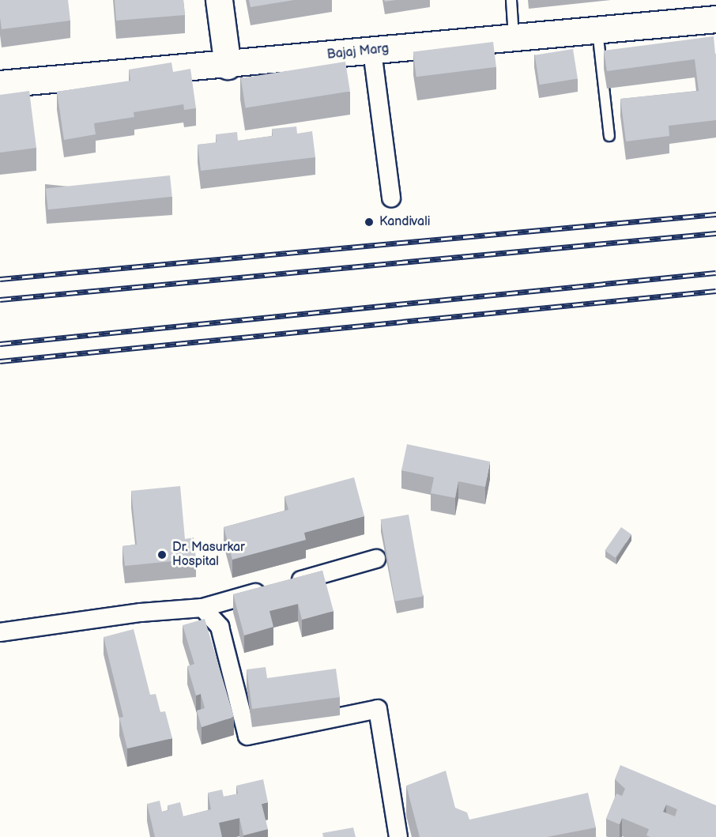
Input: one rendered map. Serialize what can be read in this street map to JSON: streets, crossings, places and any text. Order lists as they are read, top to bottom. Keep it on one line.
{"streets":{"street":["Bajaj Marg"]},"places":["Kandivali","Dr. Masurkar Hospital"]}
